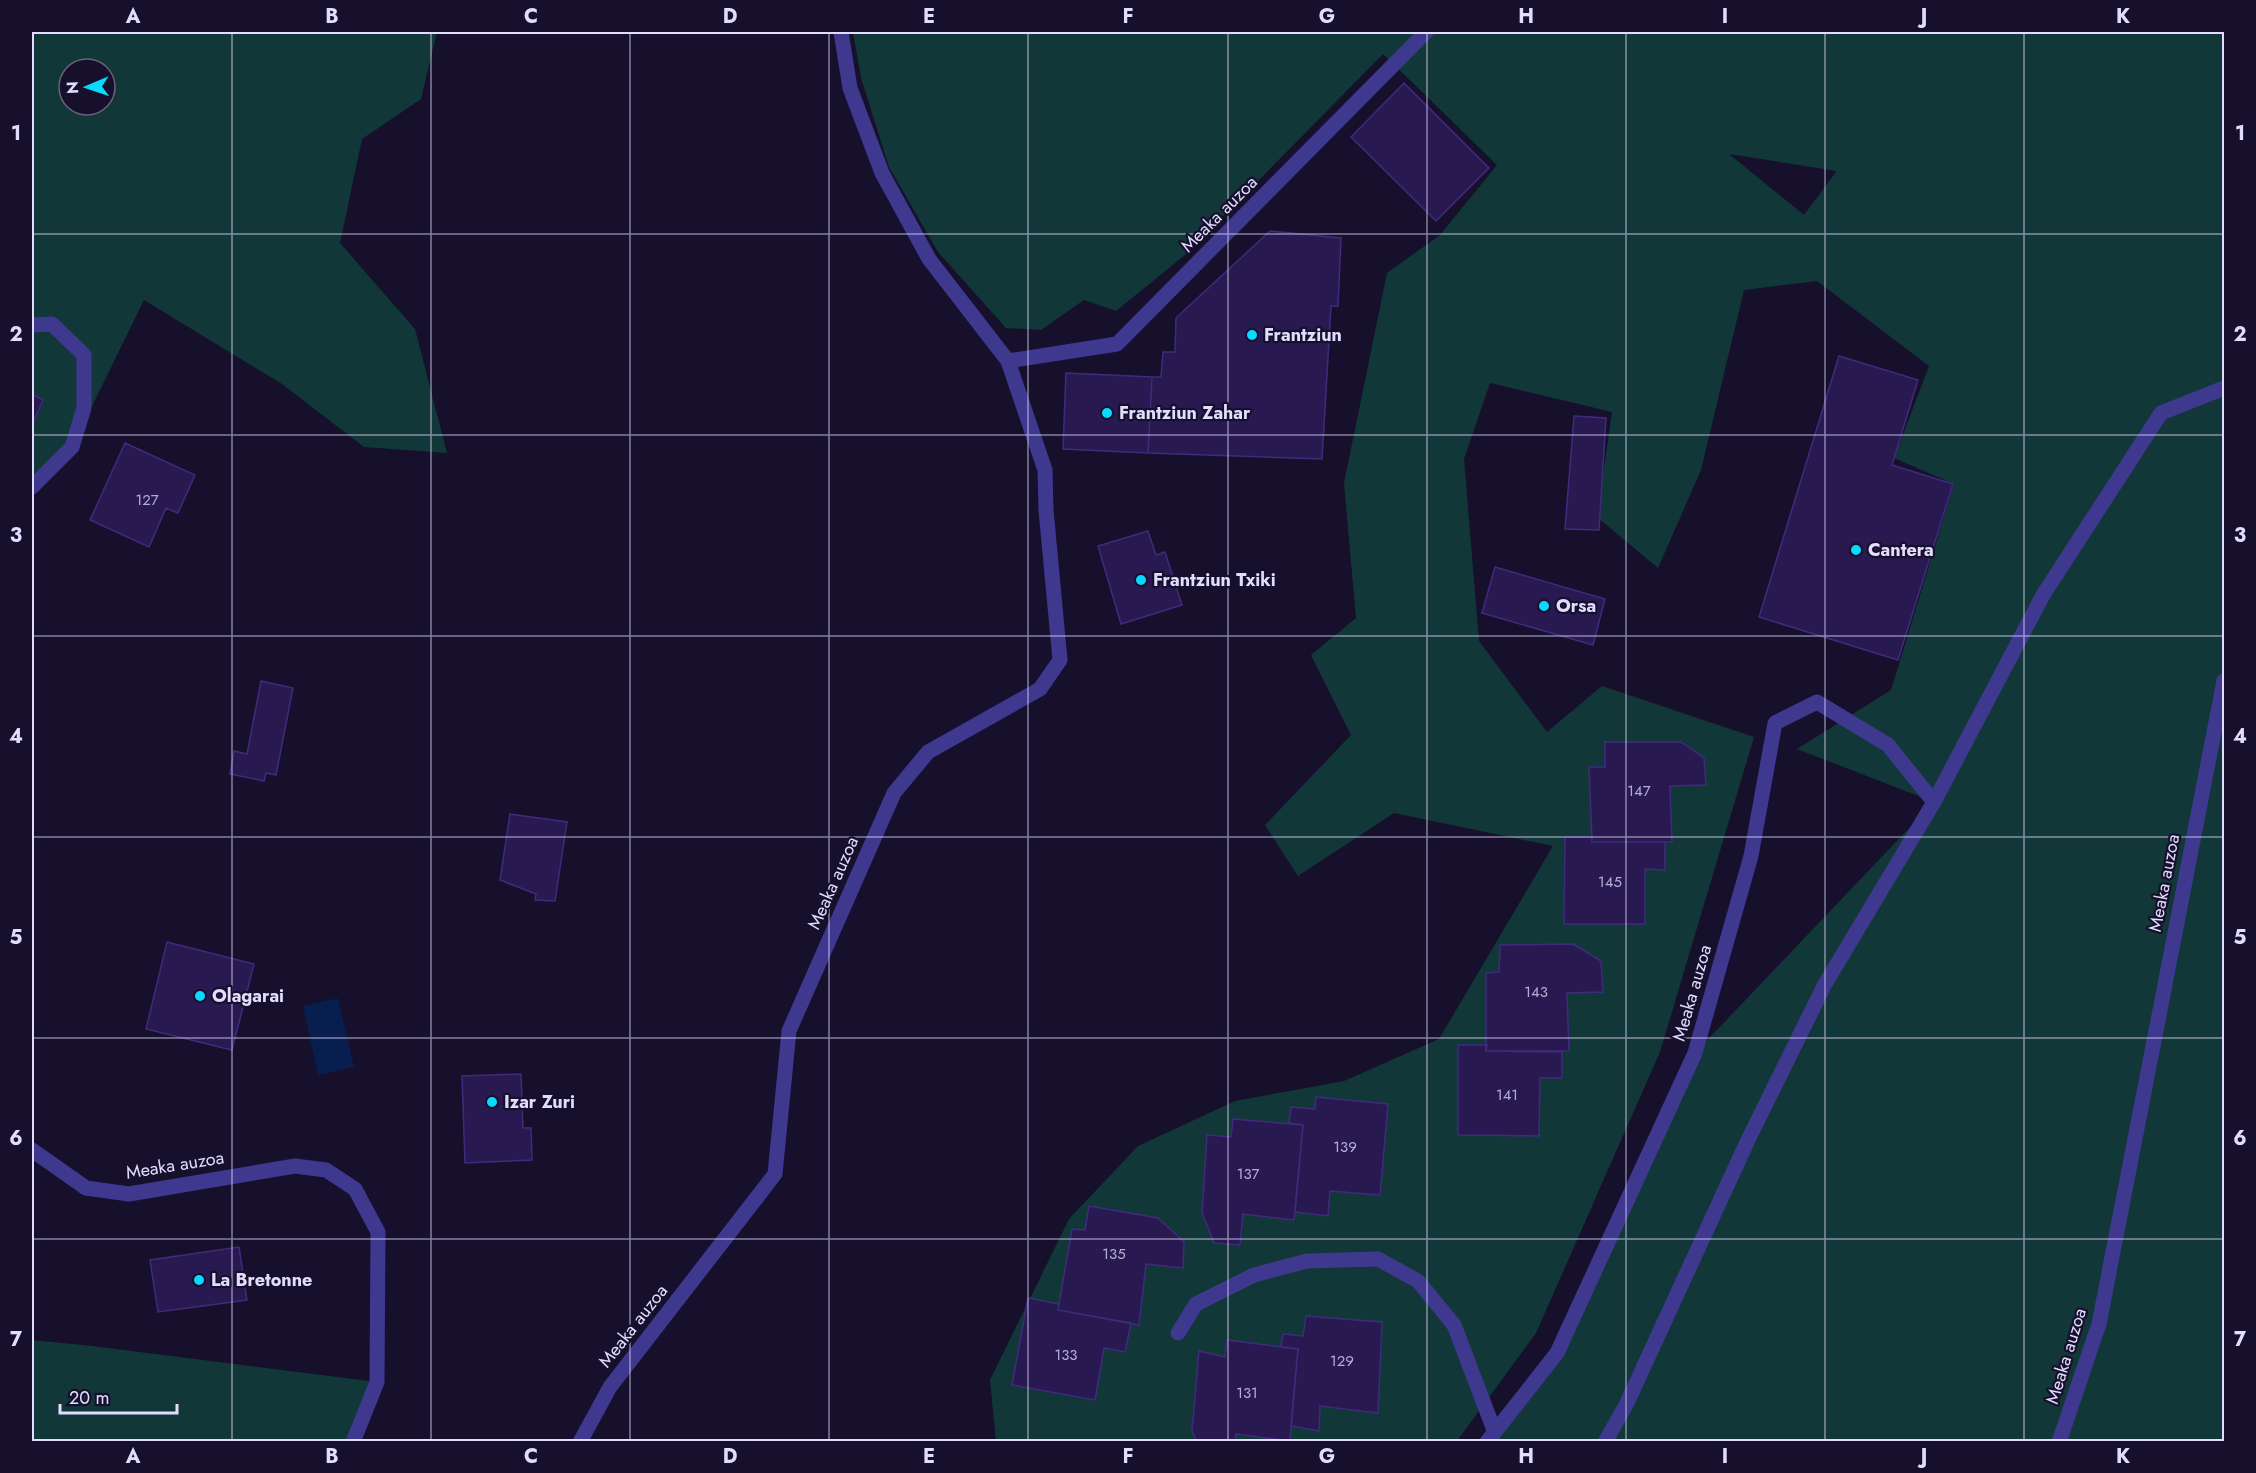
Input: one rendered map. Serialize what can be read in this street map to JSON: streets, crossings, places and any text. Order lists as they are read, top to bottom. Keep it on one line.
{"streets":{"street":["Meaka auzoa"]},"places":["Frantziun","Frantziun Zahar","Cantera","Frantziun Txiki","Orsa","Olagarai","Izar Zuri","La Bretonne"],"house_numbers":["127","147","145","143","141","139","137","135","133","129","131"],"scale_bar":"20 m","north":"left","grid":{"columns":["A","B","C","D","E","F","G","H","I","J","K"],"rows":["1","2","3","4","5","6","7"]}}
